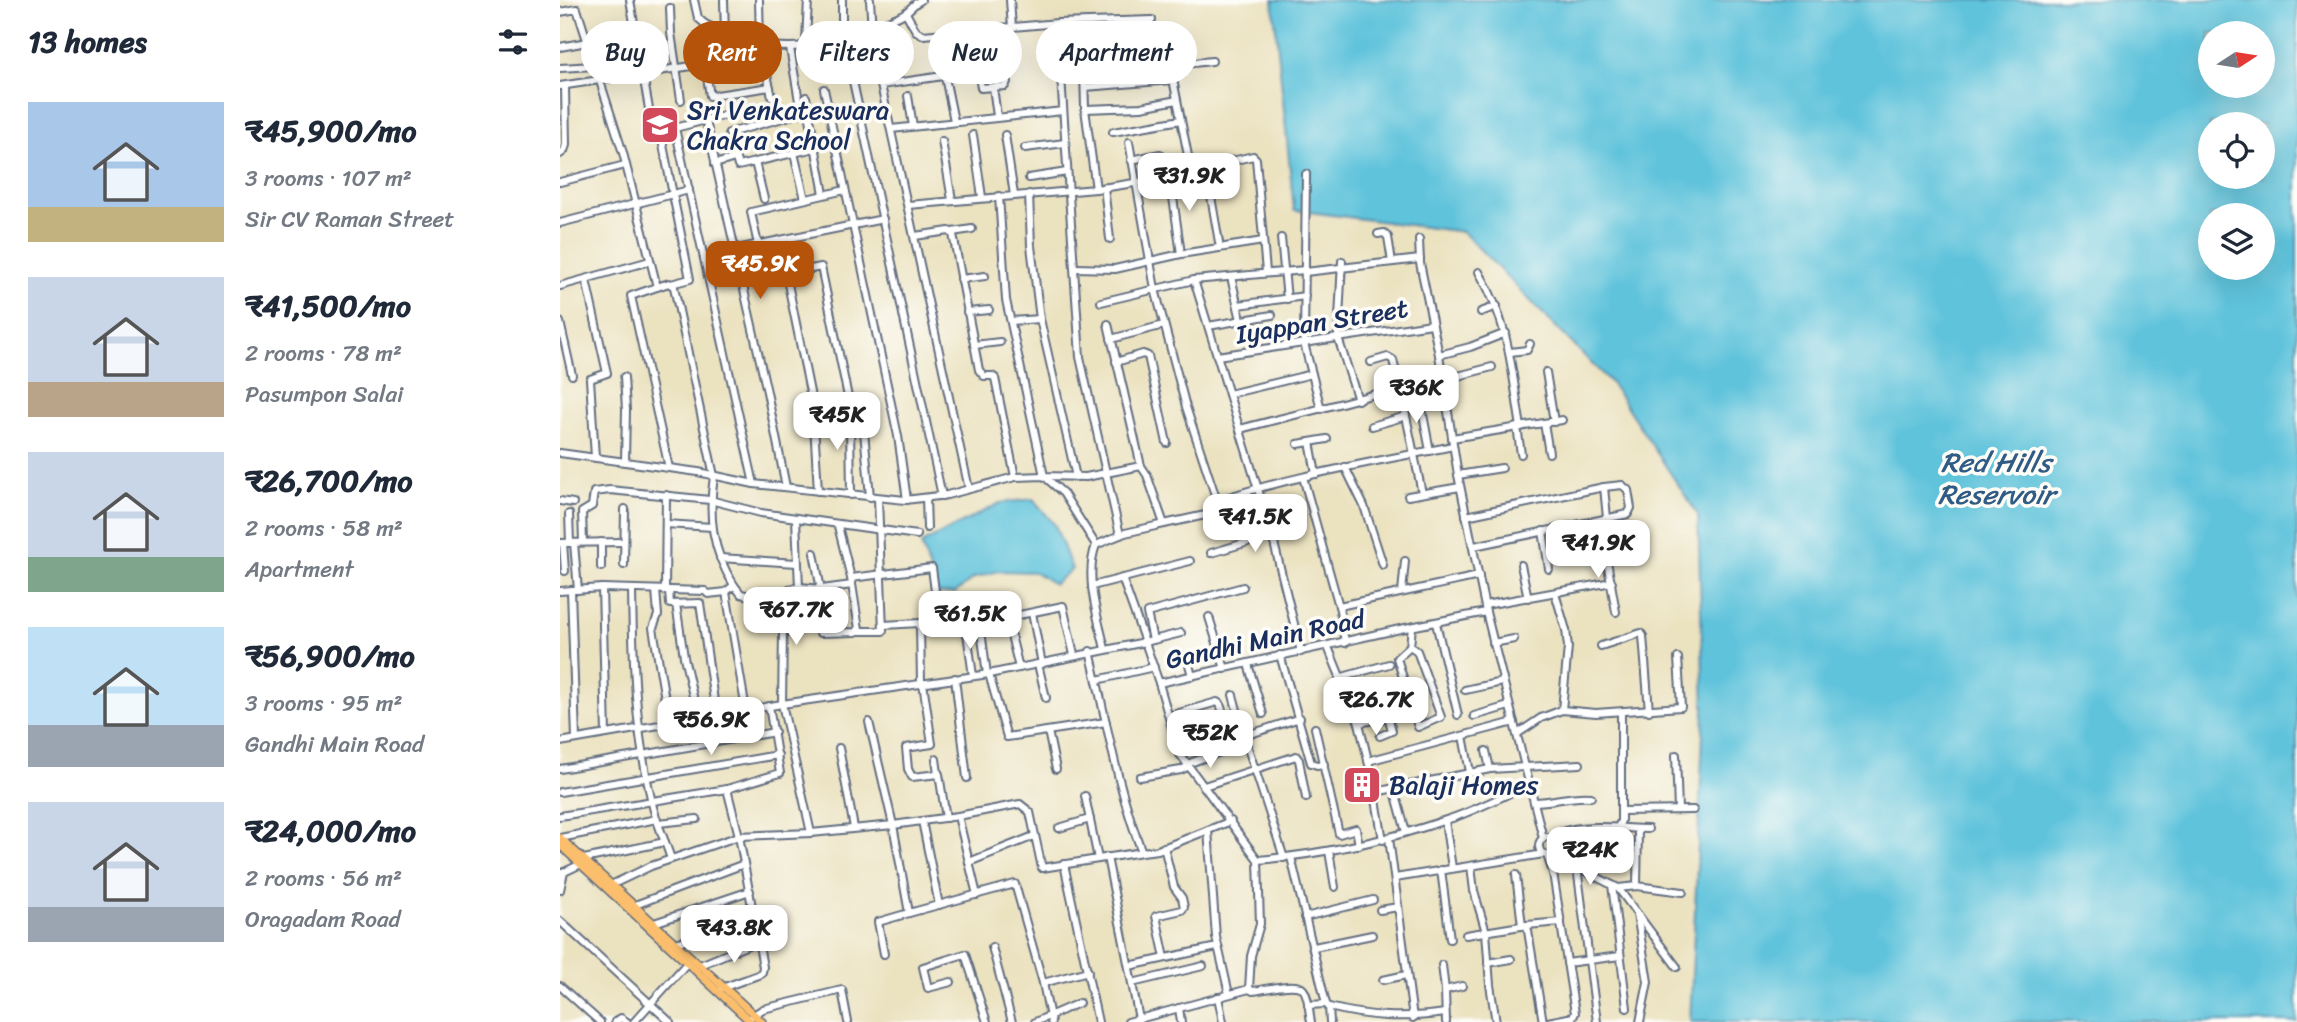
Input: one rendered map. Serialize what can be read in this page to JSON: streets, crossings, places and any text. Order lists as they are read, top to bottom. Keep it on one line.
{"streets":{"street":["Iyappan Street","Gandhi Main Road"]},"water":["Red Hills Reservoir"],"places":{"school or university":["Sri Venkateswara Chakra School"],"building":["Balaji Homes"]},"north":"right","page":{"heading":"13 homes","chip":["Buy","Rent","Filters","New","Apartment"],"list":[{"name":"₹45,900/mo","note":"3 rooms · 107 m² · Sir CV Raman Street"},{"name":"₹41,500/mo","note":"2 rooms · 78 m² · Pasumpon Salai"},{"name":"₹26,700/mo","note":"2 rooms · 58 m² · Apartment"},{"name":"₹56,900/mo","note":"3 rooms · 95 m² · Gandhi Main Road"},{"name":"₹24,000/mo","note":"2 rooms · 56 m² · Oragadam Road"}],"price":["₹31.9K","₹45.9K","₹36K","₹45K","₹41.5K","₹41.9K","₹67.7K","₹61.5K","₹26.7K","₹56.9K","₹52K","₹24K","₹43.8K"]}}
